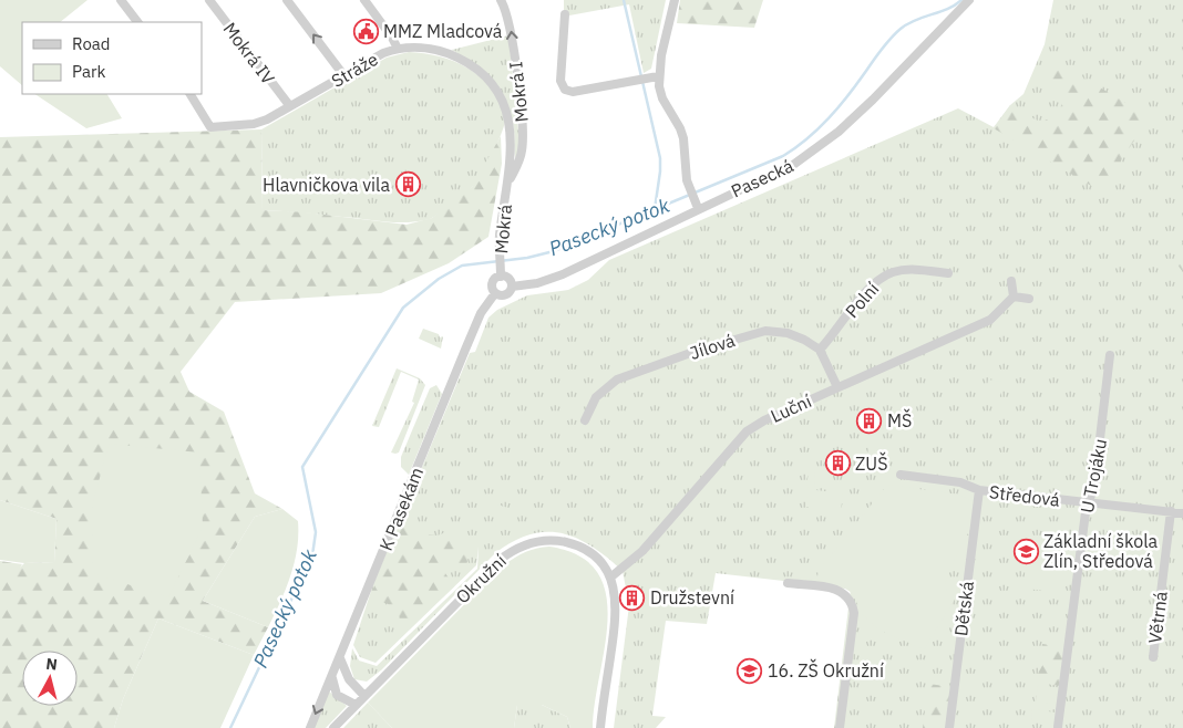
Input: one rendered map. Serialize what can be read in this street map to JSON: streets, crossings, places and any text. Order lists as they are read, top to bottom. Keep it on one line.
{"streets":{"street":["Mokrá IV","Stráže","Mokrá I","Pasecká","Mokrá","Polní","Jílová","Luční","U Trojáku","Středová","K Pasekám","Okružní","Dětská","Větrná"]},"crossings":[["Mokrá IV","Stráže"],["Stráže","Mokrá I"],["Stráže","Mokrá"],["Mokrá I","Mokrá"],["Pasecká","Mokrá"],["Pasecká","K Pasekám"],["Mokrá","K Pasekám"],["Polní","Jílová"],["Luční","Okružní"],["U Trojáku","Středová"],["Středová","Dětská"],["Středová","Větrná"]],"one_way":["Mokrá I"],"water":["Pasecký potok"],"places":{"public building":["MMZ Mladcová"],"building":["Hlavničkova vila","MŠ","ZUŠ","Družstevní"],"school or university":["Základní škola Zlín, Středová","16. ZŠ Okružní"]},"legend":["Road","Park"],"north":"top"}
